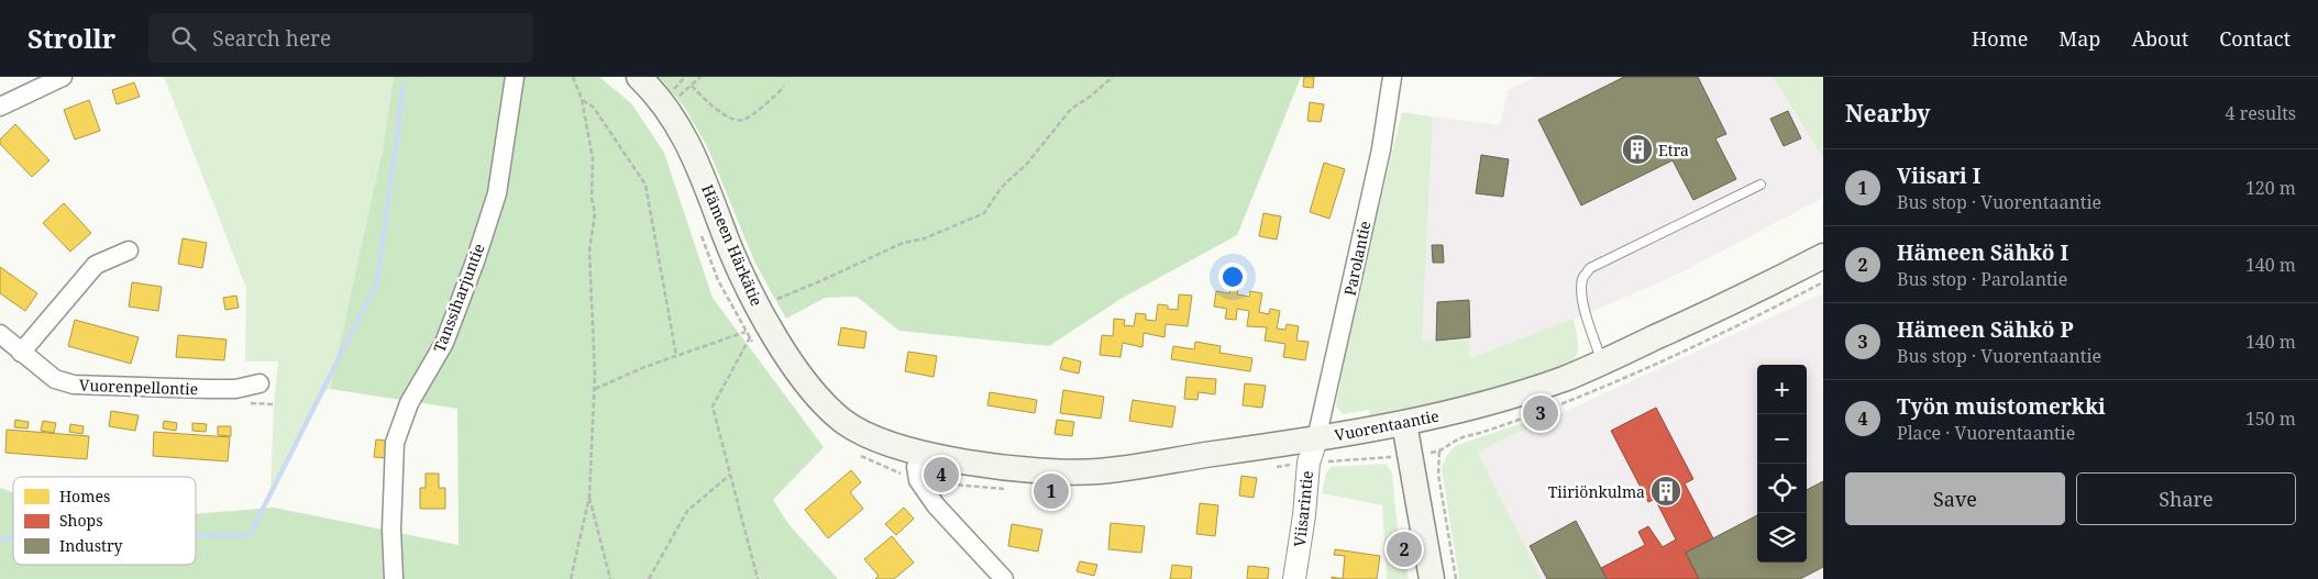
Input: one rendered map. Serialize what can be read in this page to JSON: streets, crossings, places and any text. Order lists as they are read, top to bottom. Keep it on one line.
{"streets":{"main road":["Hämeen Härkätie","Vuorentaantie"],"street":["Parolantie","Tanssiharjuntie","Vuorenpellontie","Viisarintie"]},"crossings":[["Hämeen Härkätie","Vuorentaantie"],["Parolantie","Vuorentaantie"],["Parolantie","Viisarintie"],["Vuorentaantie","Viisarintie"]],"places":{"building":["Etra","Tiiriönkulma"]},"legend":["Homes","Shops","Industry"],"page":{"header":"Strollr","search":"Search here","nav":["Home","Map","About","Contact"],"heading":["Nearby","4 results"],"list":[{"mark":"1","name":"Viisari I","note":"Bus stop · Vuorentaantie","value":"120 m"},{"mark":"2","name":"Hämeen Sähkö I","note":"Bus stop · Parolantie","value":"140 m"},{"mark":"3","name":"Hämeen Sähkö P","note":"Bus stop · Vuorentaantie","value":"140 m"},{"mark":"4","name":"Työn muistomerkki","note":"Place · Vuorentaantie","value":"150 m"}],"map_buttons":["+","−"],"pins":["3","4","1","2"],"buttons":["Save","Share"]}}
